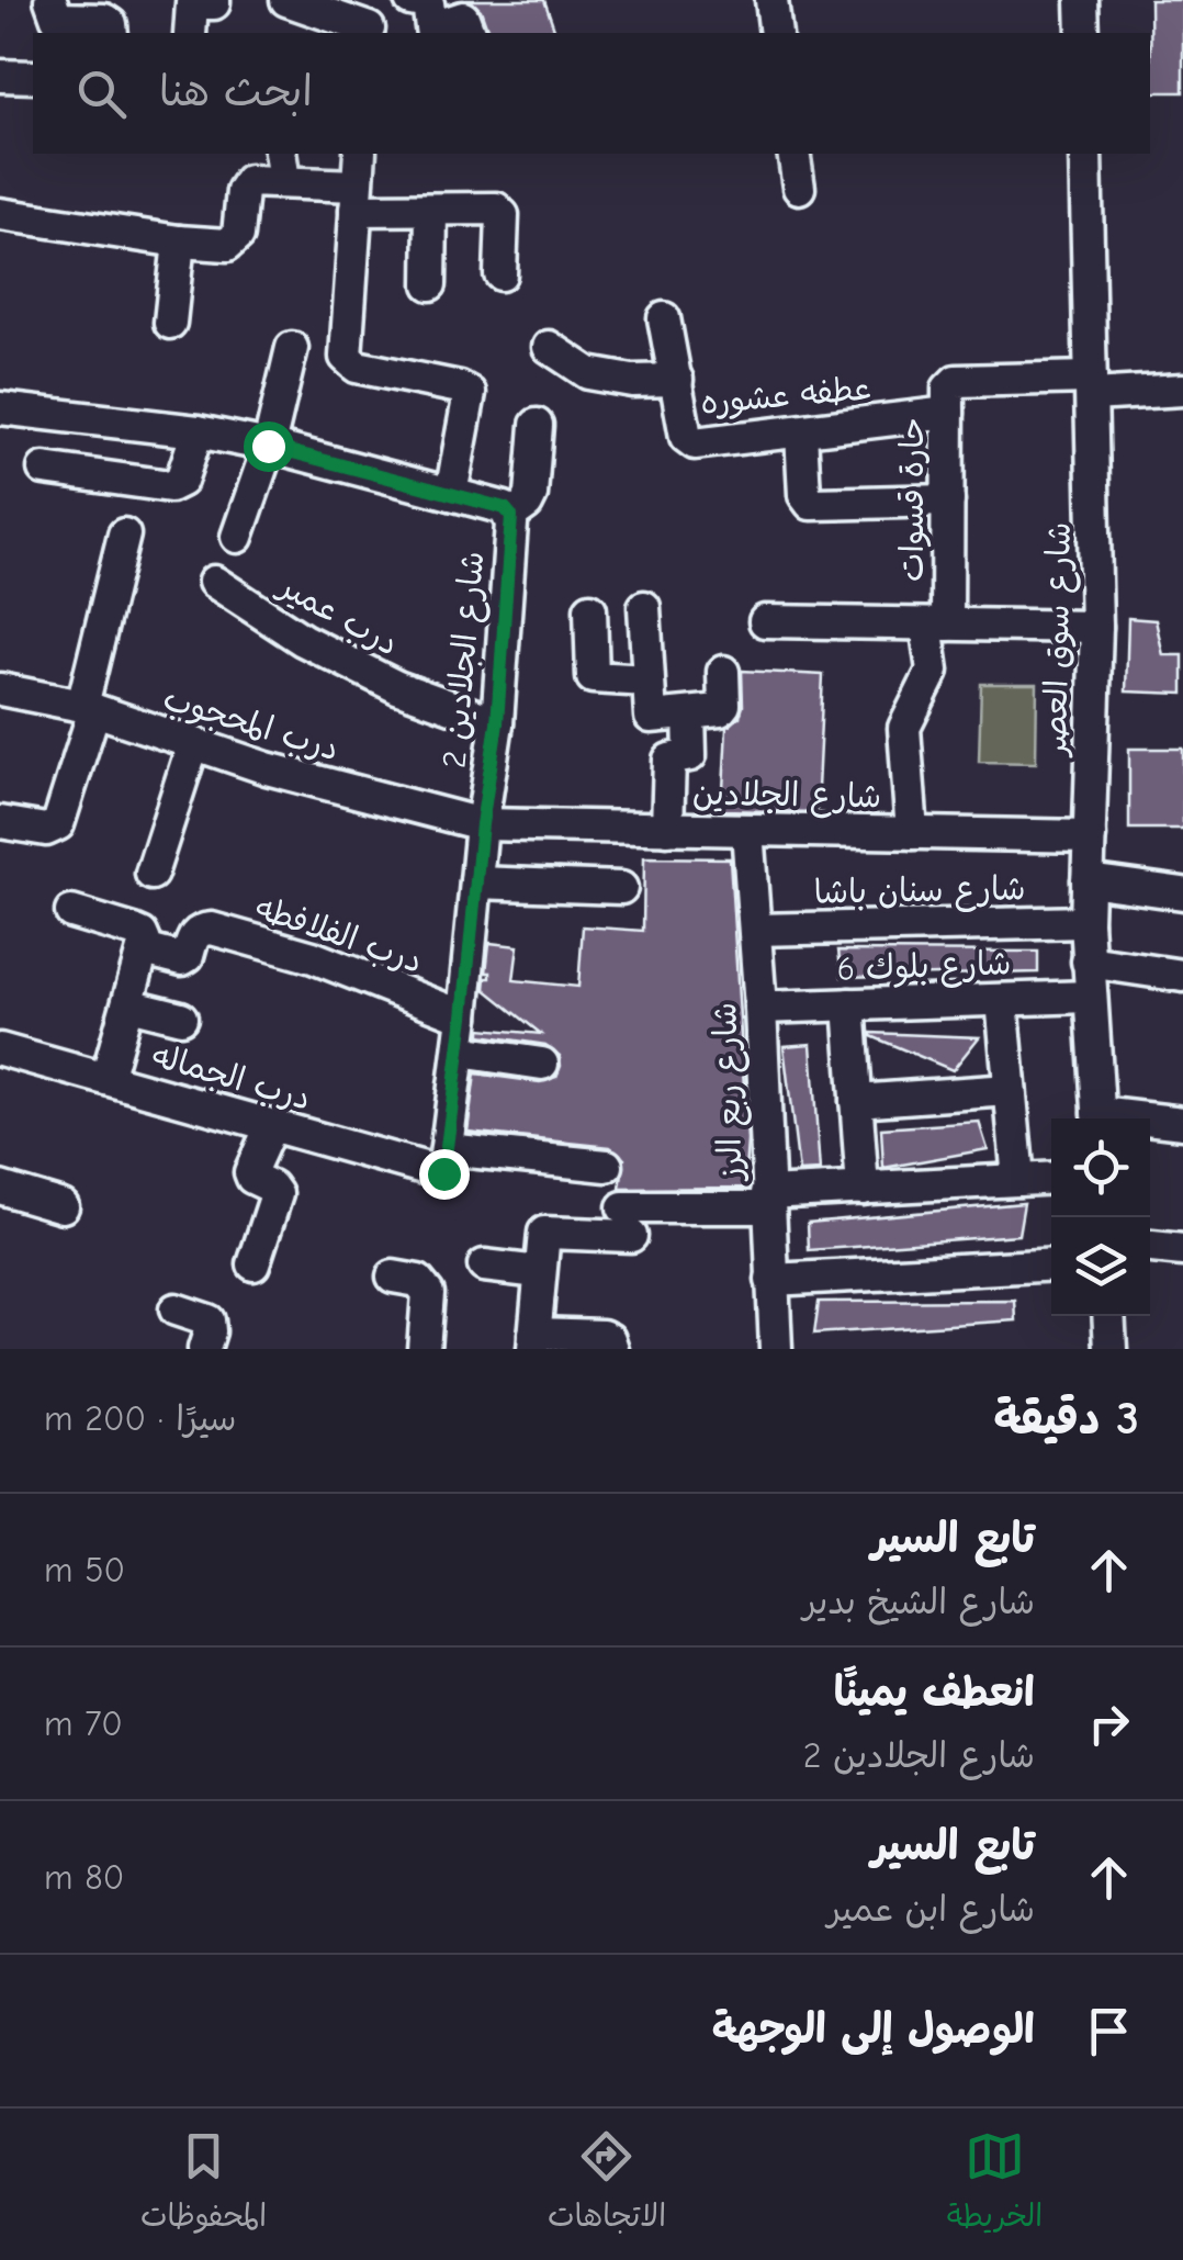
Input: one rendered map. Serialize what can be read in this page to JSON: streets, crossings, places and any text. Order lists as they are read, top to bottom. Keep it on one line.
{"streets":{"street":["عطفه عشوره","حارة قسوات","درب عمير","شارع سوق العصر","شارع الجلادين 2","درب المحجوب","شارع الجلادين","شارع سنان باشا","درب الفلافطه","شارع بلوك 6","درب الجماله","شارع ربع الرز"]},"crossings":[["عطفه عشوره","حارة قسوات"],["حارة قسوات","شارع سوق العصر"],["حارة قسوات","شارع الجلادين"],["درب عمير","شارع الجلادين 2"],["شارع سوق العصر","شارع الجلادين"],["شارع سوق العصر","شارع سنان باشا"],["شارع سوق العصر","شارع بلوك 6"],["شارع الجلادين 2","درب المحجوب"],["شارع الجلادين 2","شارع الجلادين"],["شارع الجلادين 2","درب الفلافطه"],["شارع الجلادين 2","درب الجماله"],["درب المحجوب","شارع الجلادين"],["شارع الجلادين","شارع ربع الرز"],["شارع سنان باشا","شارع ربع الرز"],["شارع بلوك 6","شارع ربع الرز"]],"page":{"search":"ابحث هنا","heading":["3 دقيقة","سيرًا · 200 m"],"list":[["تابع السير","شارع الشيخ بدير","50 m"],["انعطف يمينًا","شارع الجلادين 2","70 m"],["تابع السير","شارع ابن عمير","80 m"],"الوصول إلى الوجهة"],"nav":["الخريطة","الاتجاهات","المحفوظات"]}}
